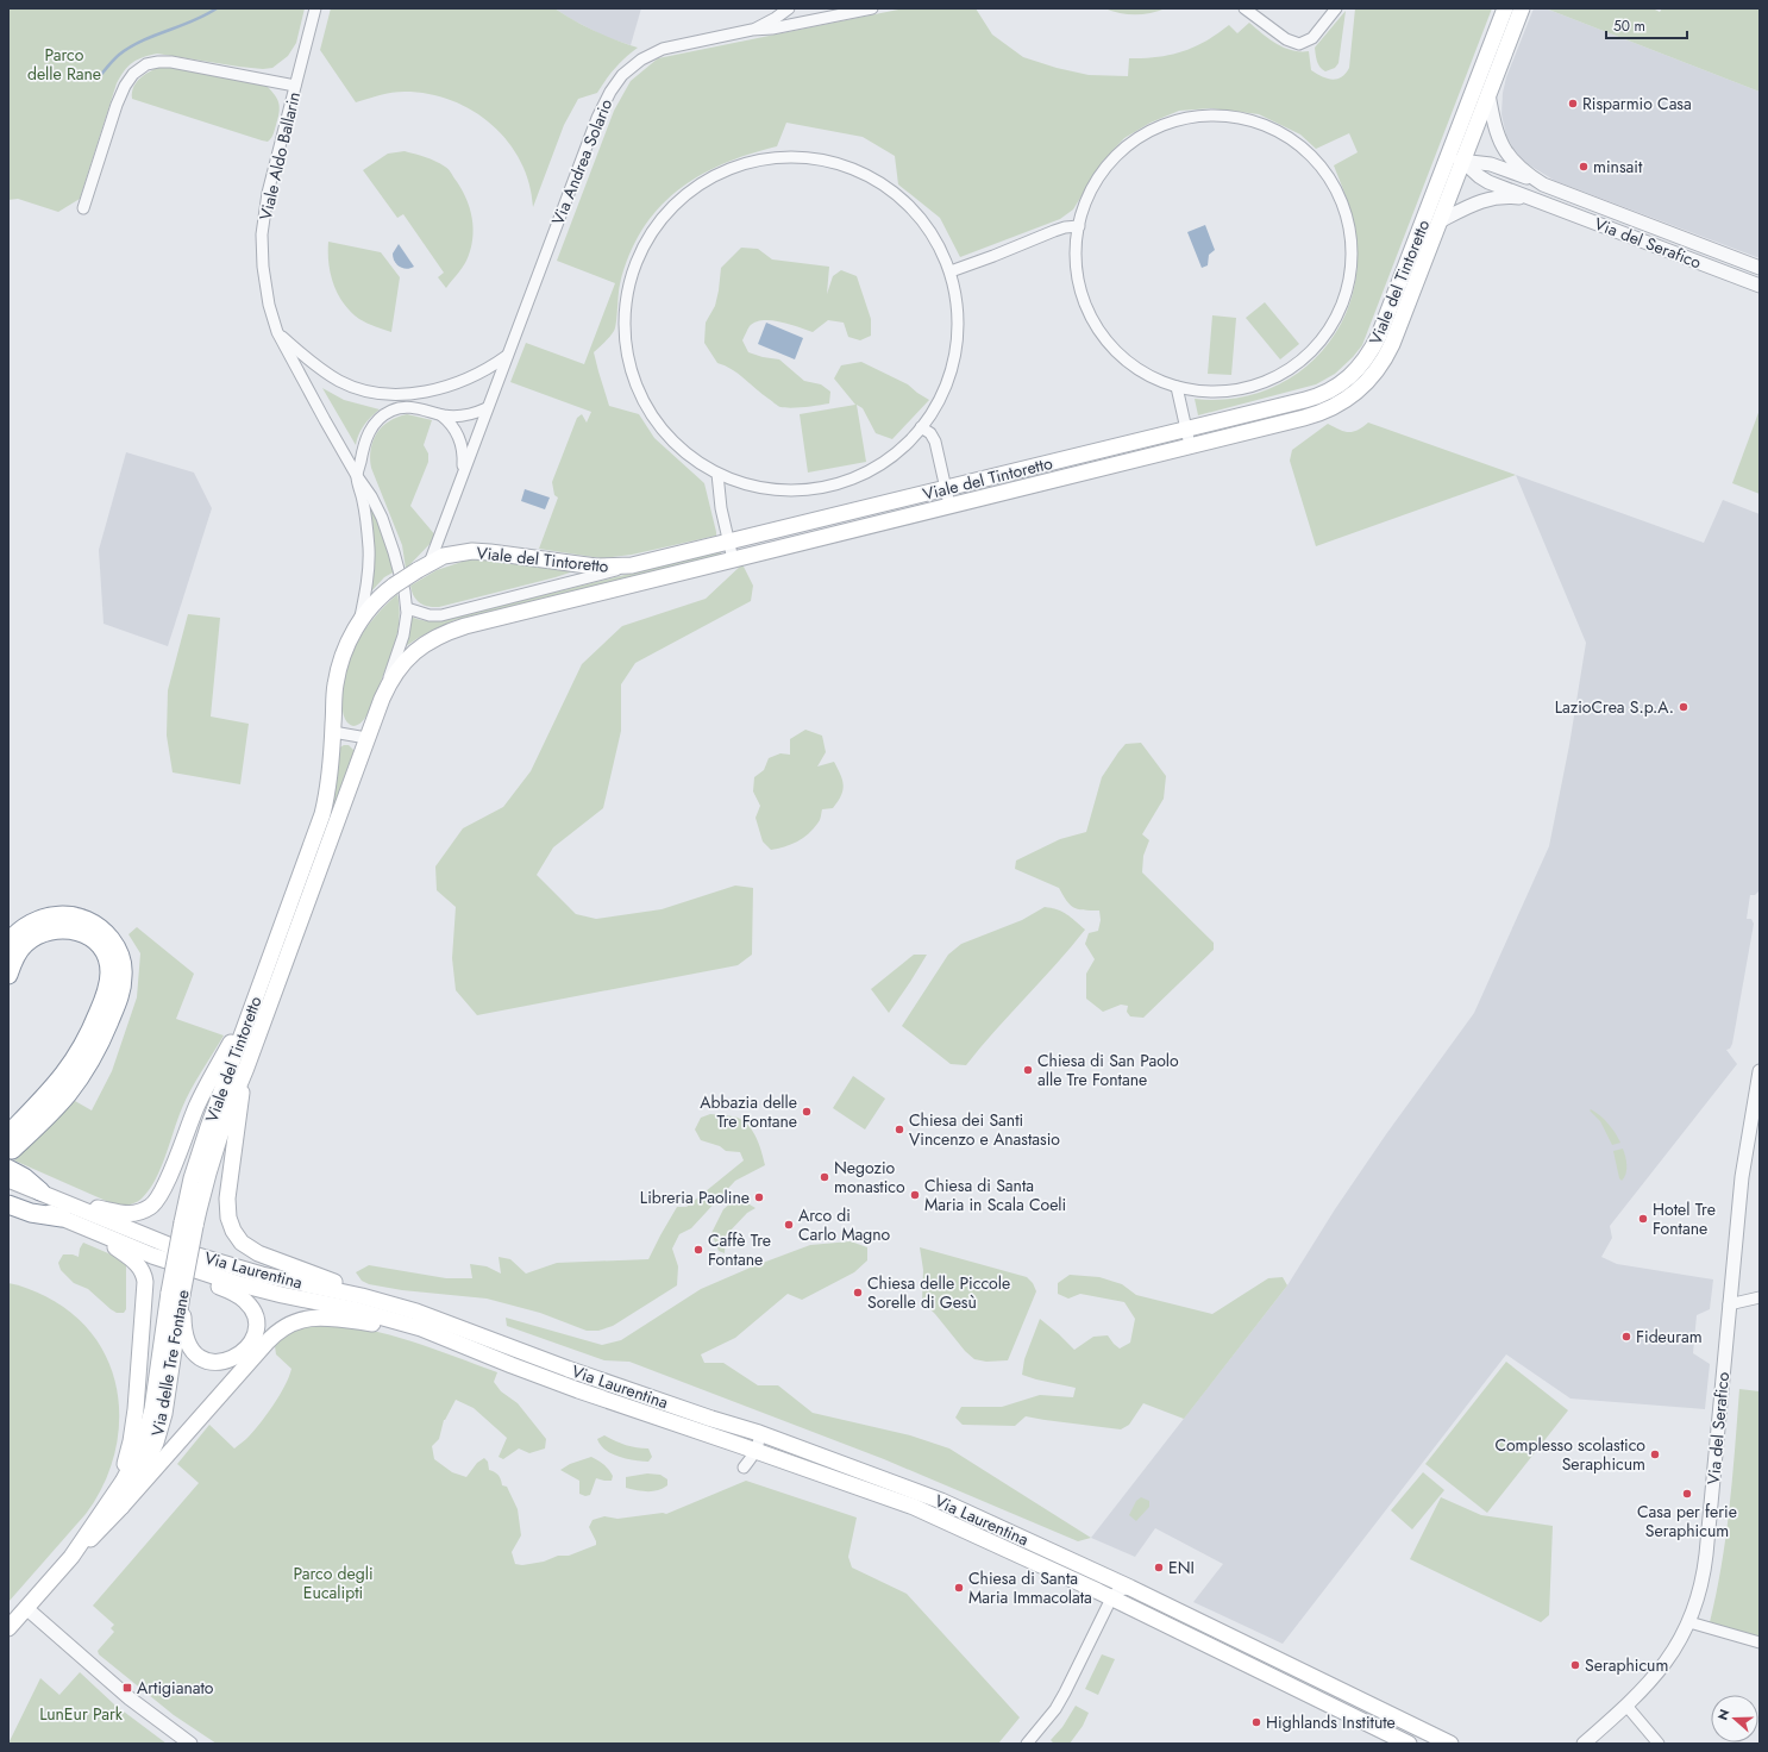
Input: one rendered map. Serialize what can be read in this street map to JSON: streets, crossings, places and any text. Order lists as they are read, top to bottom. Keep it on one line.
{"streets":{"main road":["Viale del Tintoretto","Via Laurentina","Via delle Tre Fontane"],"street":["Viale Aldo Ballarin","Via Andrea Solario","Via del Serafico"]},"crossings":[["Viale Aldo Ballarin","Via Andrea Solario"],["Viale Aldo Ballarin","Viale del Tintoretto"],["Via Andrea Solario","Viale del Tintoretto"],["Via del Serafico","Viale del Tintoretto"],["Viale del Tintoretto","Via delle Tre Fontane"]],"parks":["Parco delle Rane","Parco degli Eucalipti","LunEur Park"],"places":{"other":["Risparmio Casa","minsait","LazioCrea S.p.A.","Chiesa di San Paolo alle Tre Fontane","Abbazia delle Tre Fontane","Chiesa dei Santi Vincenzo e Anastasio","Negozio monastico","Chiesa di Santa Maria in Scala Coeli","Libreria Paoline","Hotel Tre Fontane","Arco di Carlo Magno","Caffè Tre Fontane","Chiesa delle Piccole Sorelle di Gesù","Fideuram","Complesso scolastico Seraphicum","Casa per ferie Seraphicum","ENI","Chiesa di Santa Maria Immacolata","Seraphicum","Highlands Institute"],"transit":["Artigianato"]},"scale_bar":"50 m","north":"left"}
